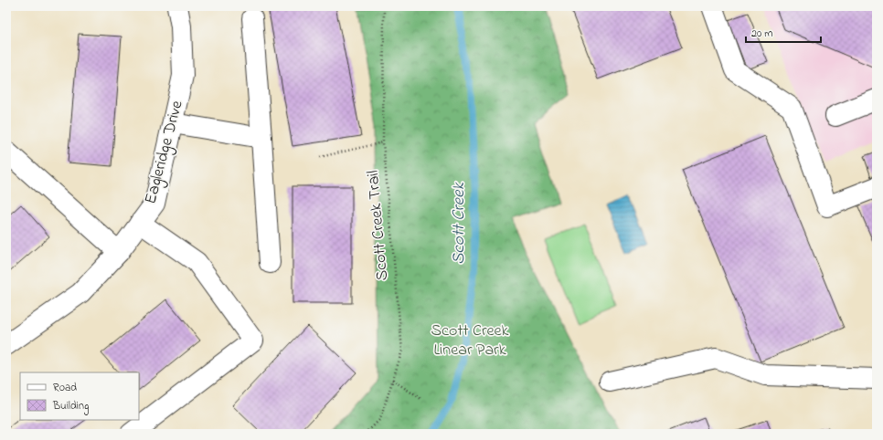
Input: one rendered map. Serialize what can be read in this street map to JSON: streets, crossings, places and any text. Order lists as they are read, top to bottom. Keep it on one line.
{"streets":{"street":["Eagleridge Drive"],"path":["Scott Creek Trail"]},"water":["Scott Creek"],"parks":["Scott Creek Linear Park"],"legend":["Road","Building"],"scale_bar":"20 m"}
